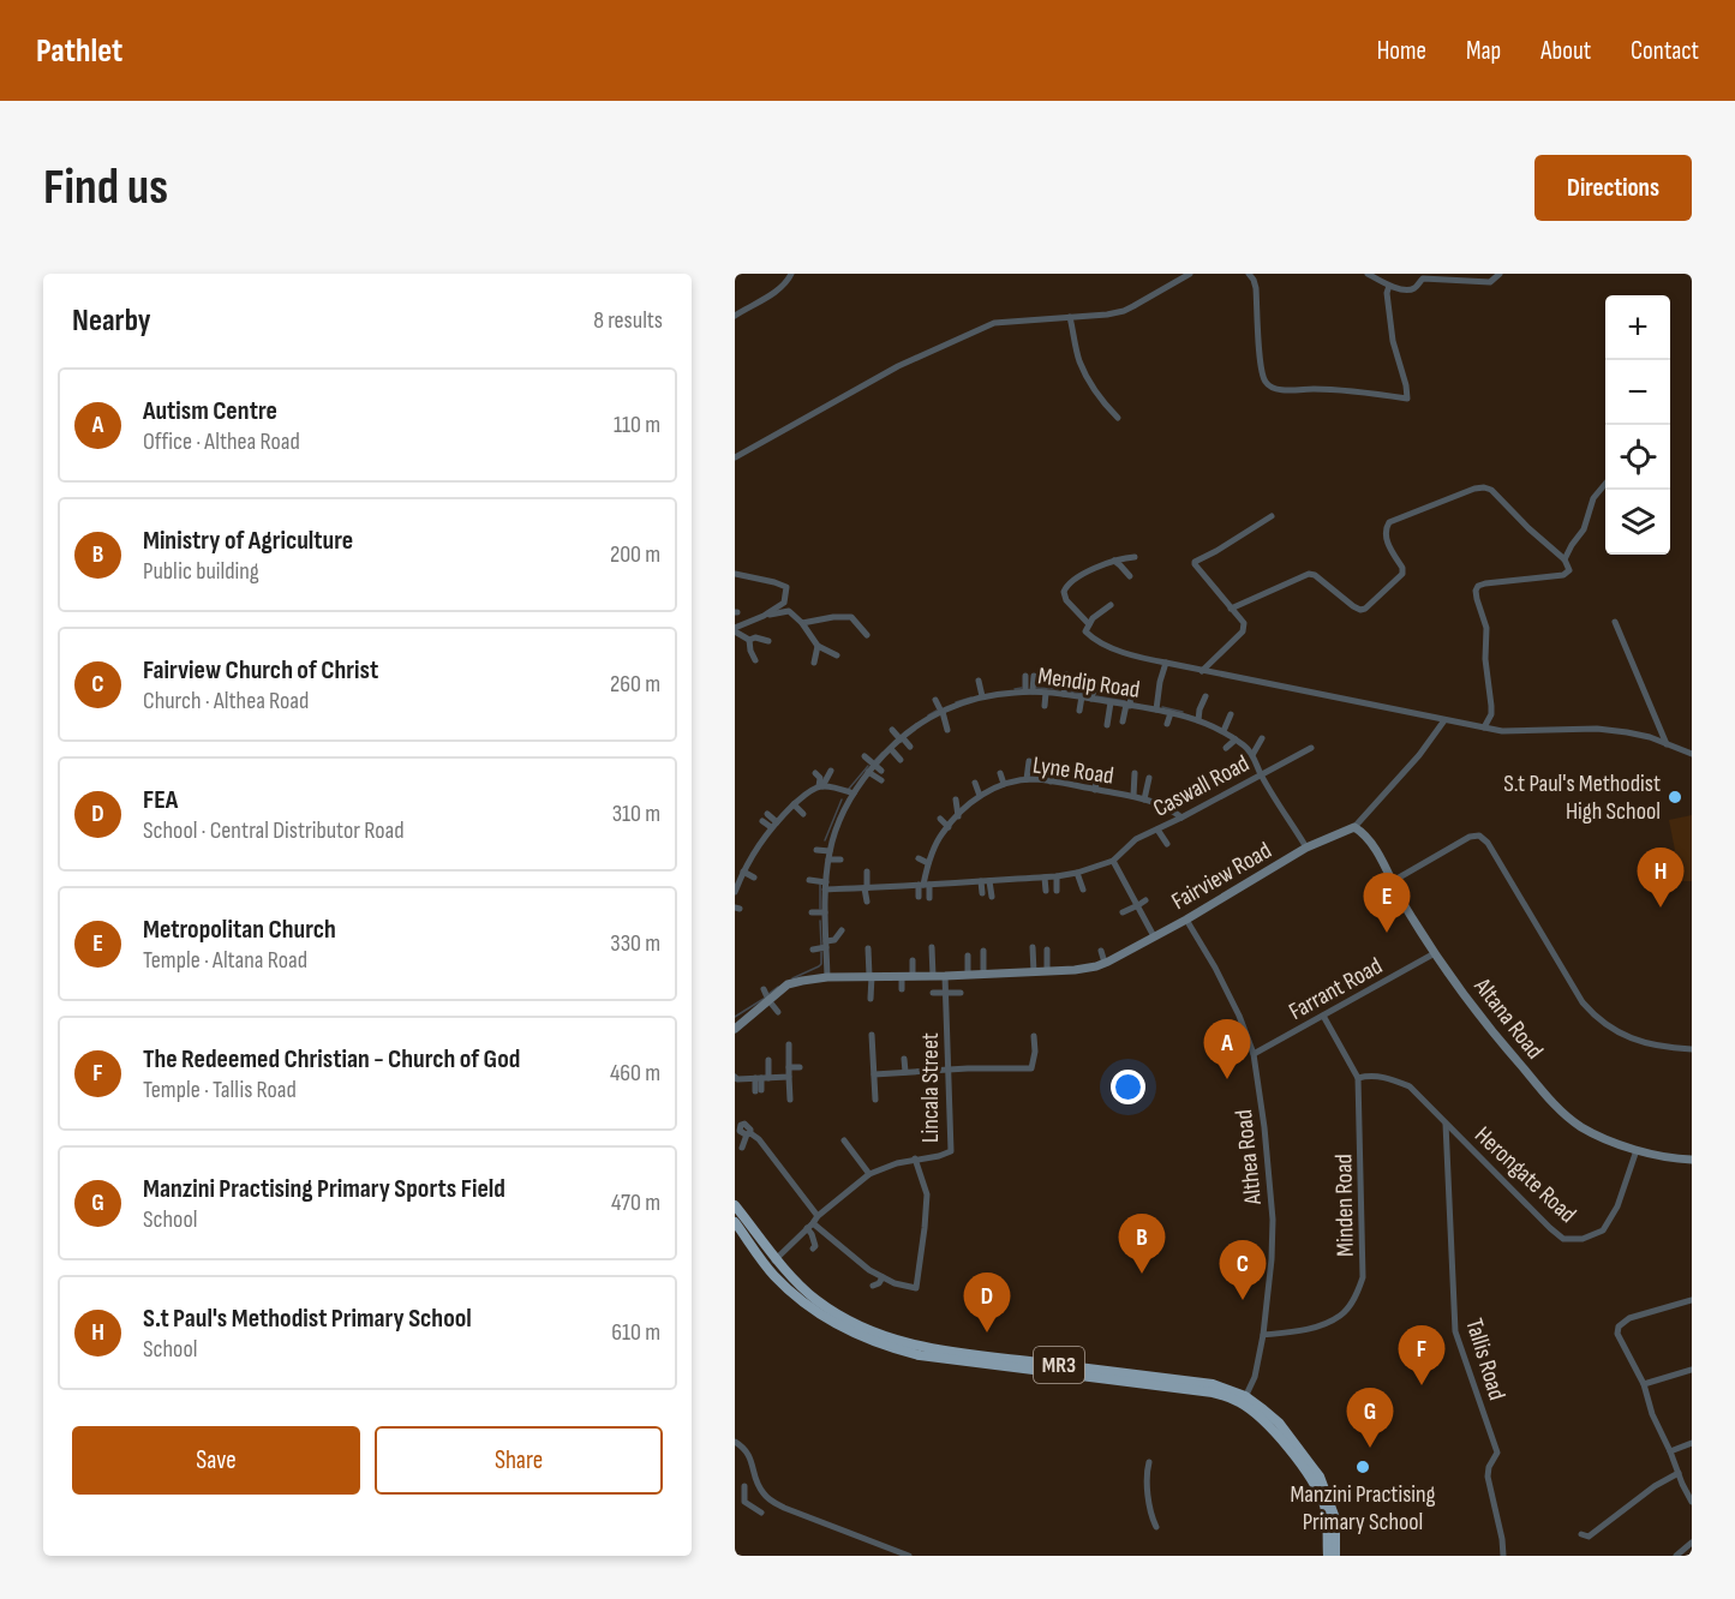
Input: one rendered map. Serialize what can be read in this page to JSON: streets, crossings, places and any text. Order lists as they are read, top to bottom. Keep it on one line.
{"streets":{"highway":["MR3"],"main road":["Fairview Road","Altana Road"],"street":["Mendip Road","Lyne Road","Caswall Road","Farrant Road","Lincala Street","Althea Road","Herongate Road","Minden Road","Tallis Road"]},"crossings":[["Mendip Road","Caswall Road"],["Mendip Road","Fairview Road"],["Lyne Road","Caswall Road"],["Fairview Road","Altana Road"],["Fairview Road","Lincala Street"],["Fairview Road","Althea Road"],["Farrant Road","Altana Road"],["Farrant Road","Althea Road"],["Farrant Road","Minden Road"],["Altana Road","Herongate Road"],["Lincala Street","MR3"],["Althea Road","Minden Road"],["Althea Road","MR3"],["Herongate Road","Minden Road"],["Herongate Road","Tallis Road"]],"places":["S.t Paul's Methodist High School","Manzini Practising Primary School"],"page":{"header":"Pathlet","nav":["Home","Map","About","Contact"],"buttons":["Directions",["Save","Share"]],"title":"Find us","heading":["Nearby","8 results"],"map_buttons":["+","−"],"list":[{"mark":"A","name":"Autism Centre","note":"Office · Althea Road","value":"110 m"},{"mark":"B","name":"Ministry of Agriculture","note":"Public building","value":"200 m"},{"mark":"C","name":"Fairview Church of Christ","note":"Church · Althea Road","value":"260 m"},{"mark":"D","name":"FEA","note":"School · Central Distributor Road","value":"310 m"},{"mark":"E","name":"Metropolitan Church","note":"Temple · Altana Road","value":"330 m"},{"mark":"F","name":"The Redeemed Christian - Church of God","note":"Temple · Tallis Road","value":"460 m"},{"mark":"G","name":"Manzini Practising Primary Sports Field","note":"School","value":"470 m"},{"mark":"H","name":"S.t Paul's Methodist Primary School","note":"School","value":"610 m"}],"pins":["H","E","A","B","C","D","F","G"]}}
